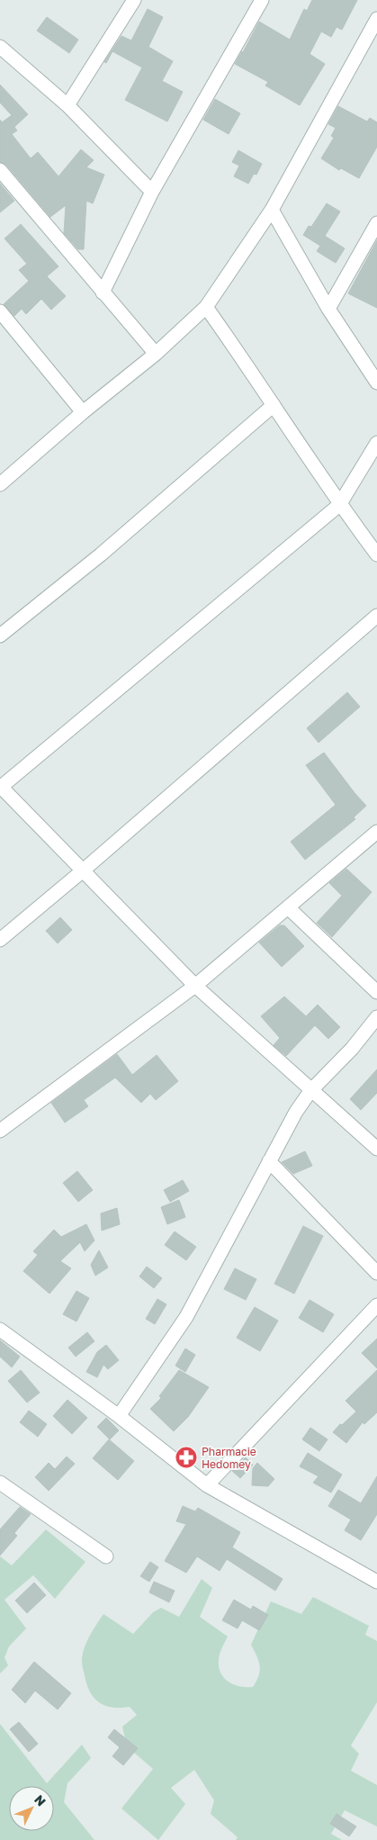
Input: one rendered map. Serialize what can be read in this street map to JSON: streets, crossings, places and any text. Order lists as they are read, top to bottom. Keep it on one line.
{"places":{"pharmacy":["Pharmacie Hedomey"]},"north":"top right"}
